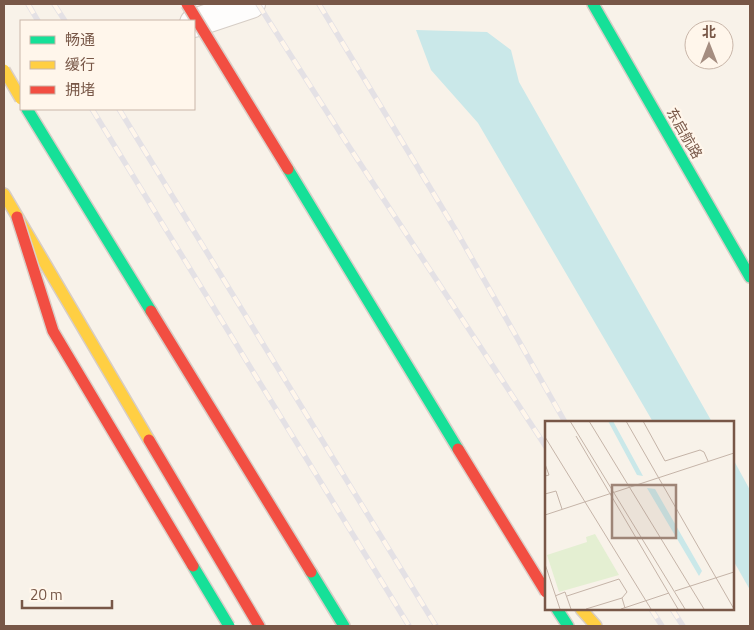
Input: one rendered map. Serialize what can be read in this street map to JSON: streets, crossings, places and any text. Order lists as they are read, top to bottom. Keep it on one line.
{"streets":{"main road":["东启航路"]},"legend":["畅通","缓行","拥堵"],"scale_bar":"20 m","north":"top"}
